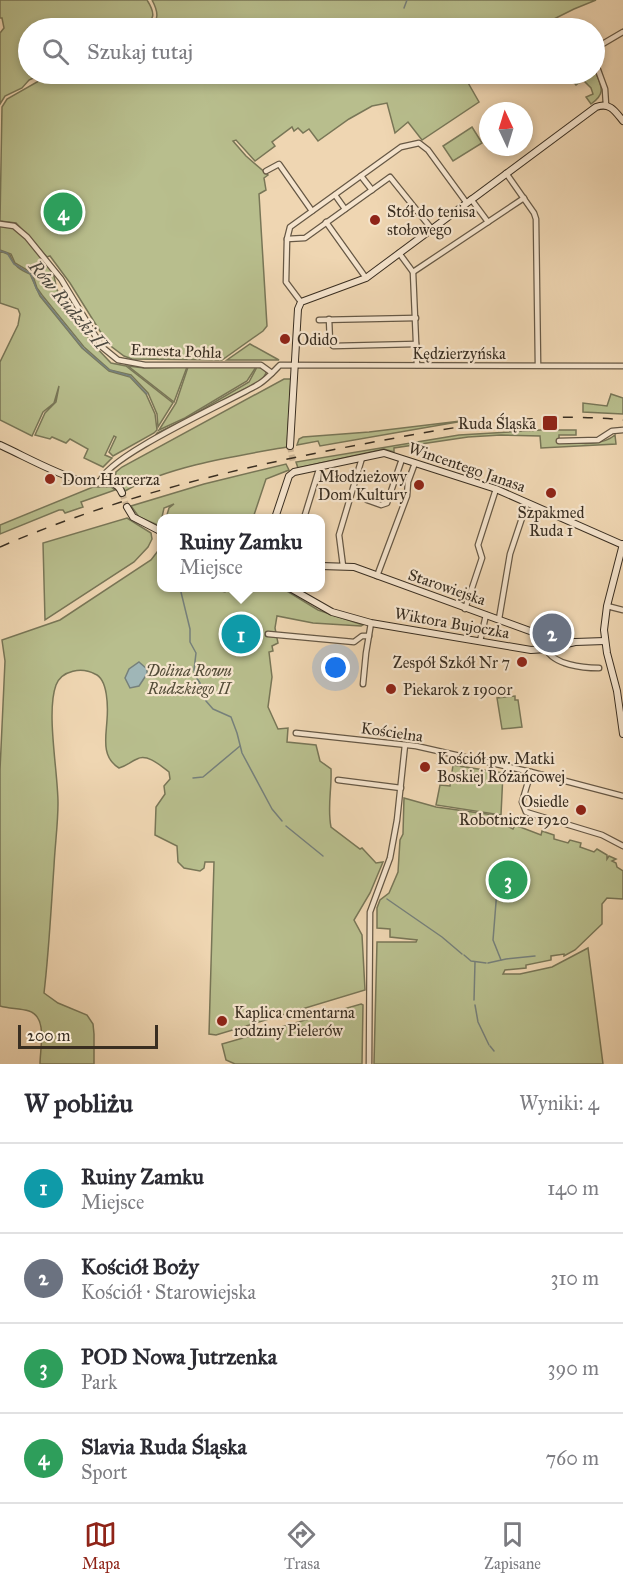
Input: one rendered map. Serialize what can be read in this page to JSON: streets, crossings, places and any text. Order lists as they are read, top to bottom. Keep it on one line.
{"streets":{"street":["Ernesta Pohla","Kędzierzyńska","Wincentego Janasa","Starowiejska","Wiktora Bujoczka","Kościelna"]},"crossings":[["Starowiejska","Wiktora Bujoczka"]],"water":["Rów Rudzki II"],"parks":["Dolina Rowu Rudzkiego II"],"places":{"other":["Stół do tenisa stołowego","Odido","Dom Harcerza","Młodzieżowy Dom Kultury","Szpakmed Ruda 1","Zespół Szkół Nr 7","Piekarok z 1900r","Kościół pw. Matki Boskiej Różańcowej","Osiedle Robotnicze 1920","Kaplica cmentarna rodziny Pielerów"],"transit":["Ruda Śląska"]},"scale_bar":"200 m","north":"top","page":{"search":"Szukaj tutaj","pins":["4","2","1","3"],"popup":["Ruiny Zamku","Miejsce"],"scale":"200 m","heading":["W pobliżu","Wyniki: 4"],"list":[{"mark":"1","name":"Ruiny Zamku","note":"Miejsce","value":"140 m"},{"mark":"2","name":"Kościół Boży","note":"Kościół · Starowiejska","value":"310 m"},{"mark":"3","name":"POD Nowa Jutrzenka","note":"Park","value":"390 m"},{"mark":"4","name":"Slavia Ruda Śląska","note":"Sport","value":"760 m"}],"nav":["Mapa","Trasa","Zapisane"]}}
